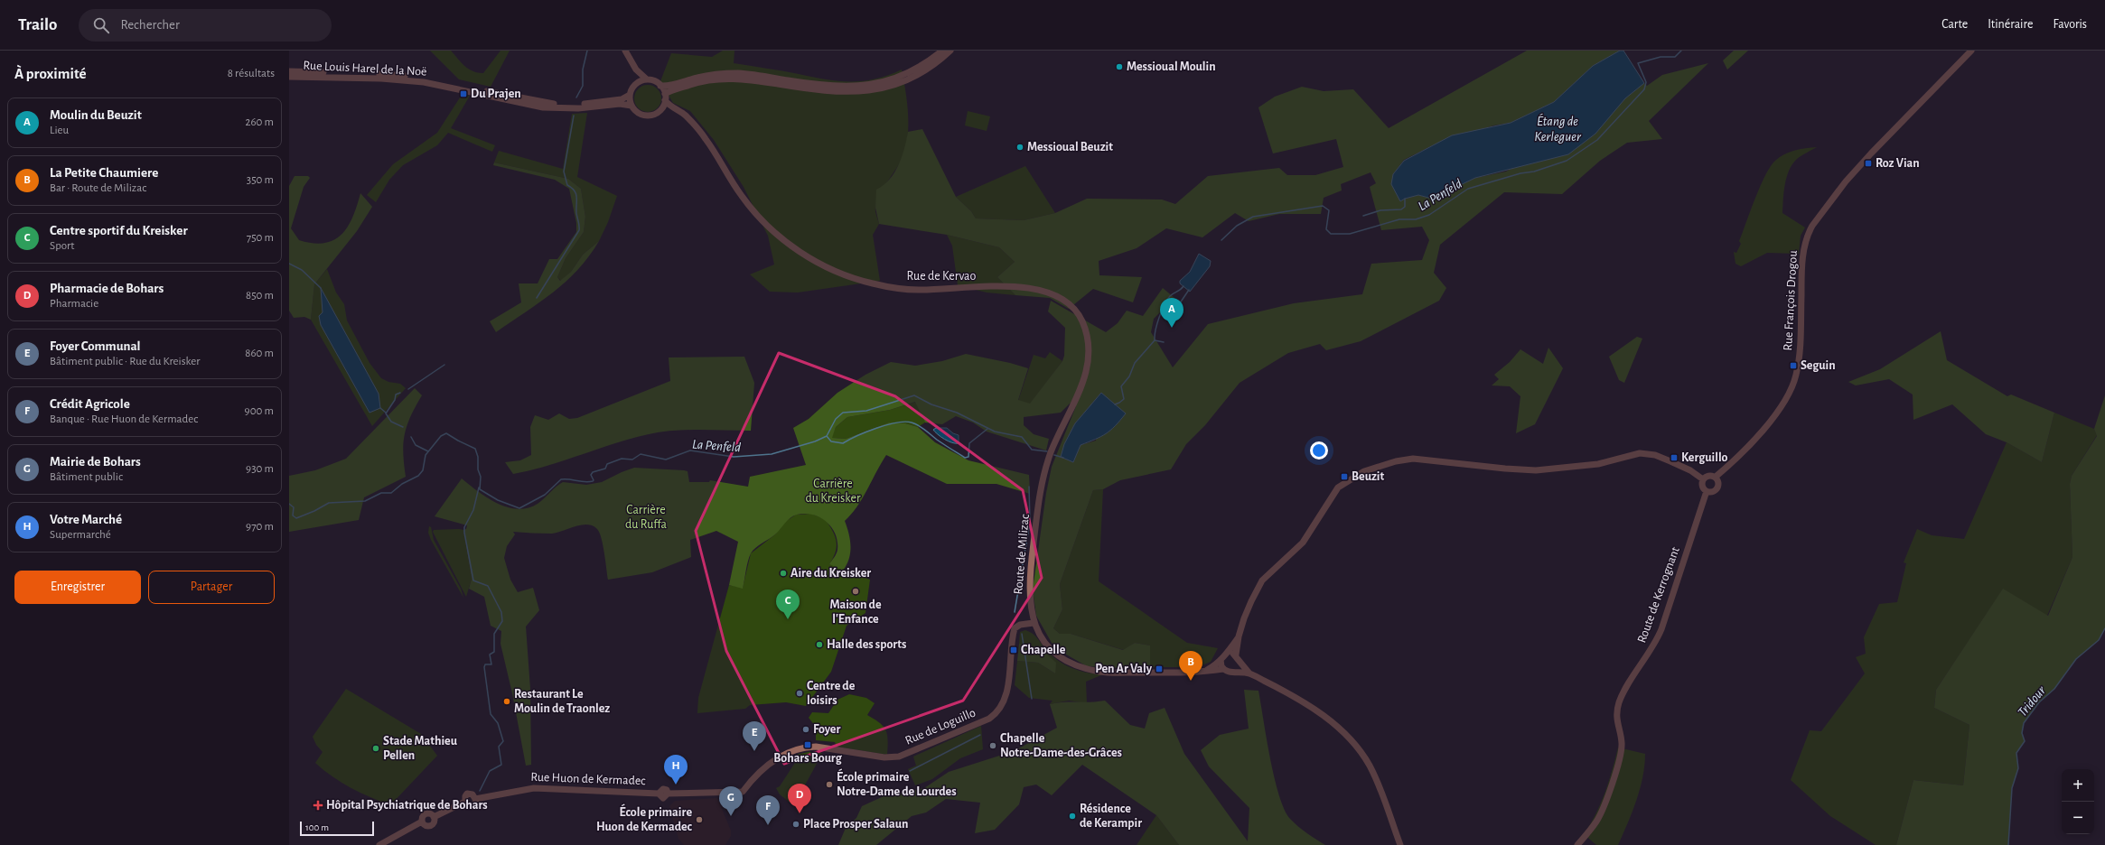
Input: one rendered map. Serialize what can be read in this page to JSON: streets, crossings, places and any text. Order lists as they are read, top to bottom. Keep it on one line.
{"streets":{"main road":["Rue Louis Harel de la Noë","Rue de Kervao","Rue François Drogou","Route de Milizac","Route de Kerrognant","Rue de Loguillo","Rue Huon de Kermadec"]},"crossings":[["Rue Louis Harel de la Noë","Rue de Kervao"],["Rue de Kervao","Route de Milizac"],["Rue François Drogou","Route de Kerrognant"],["Route de Milizac","Rue de Loguillo"],["Rue de Loguillo","Rue Huon de Kermadec"]],"water":["Étang de Kerleguer","La Penfeld","Tridour"],"parks":["Carrière du Kreisker","Carrière du Ruffa"],"places":{"other":["Messioual Moulin","Messioual Beuzit","Aire du Kreisker","Maison de l'Enfance","Halle des sports","Centre de loisirs","Restaurant Le Moulin de Traonlez","Foyer","Chapelle Notre-Dame-des-Grâces","Stade Mathieu Pellen","École primaire Notre-Dame de Lourdes","Résidence de Kerampir","École primaire Huon de Kermadec","Place Prosper Salaun"],"transit":["Du Prajen","Roz Vian","Seguin","Kerguillo","Beuzit","Chapelle","Pen Ar Valy","Bohars Bourg"],"health":["Hôpital Psychiatrique de Bohars"]},"scale_bar":"100 m","page":{"header":"Trailo","search":"Rechercher","nav":["Carte","Itinéraire","Favoris"],"heading":["À proximité","8 résultats"],"list":[{"mark":"A","name":"Moulin du Beuzit","note":"Lieu","value":"260 m"},{"mark":"B","name":"La Petite Chaumiere","note":"Bar · Route de Milizac","value":"350 m"},{"mark":"C","name":"Centre sportif du Kreisker","note":"Sport","value":"750 m"},{"mark":"D","name":"Pharmacie de Bohars","note":"Pharmacie","value":"850 m"},{"mark":"E","name":"Foyer Communal","note":"Bâtiment public · Rue du Kreisker","value":"860 m"},{"mark":"F","name":"Crédit Agricole","note":"Banque · Rue Huon de Kermadec","value":"900 m"},{"mark":"G","name":"Mairie de Bohars","note":"Bâtiment public","value":"930 m"},{"mark":"H","name":"Votre Marché","note":"Supermarché","value":"970 m"}],"pins":["A","C","B","E","H","D","G","F"],"buttons":["Enregistrer","Partager"],"map_buttons":["+","−"],"scale":"100 m"}}
